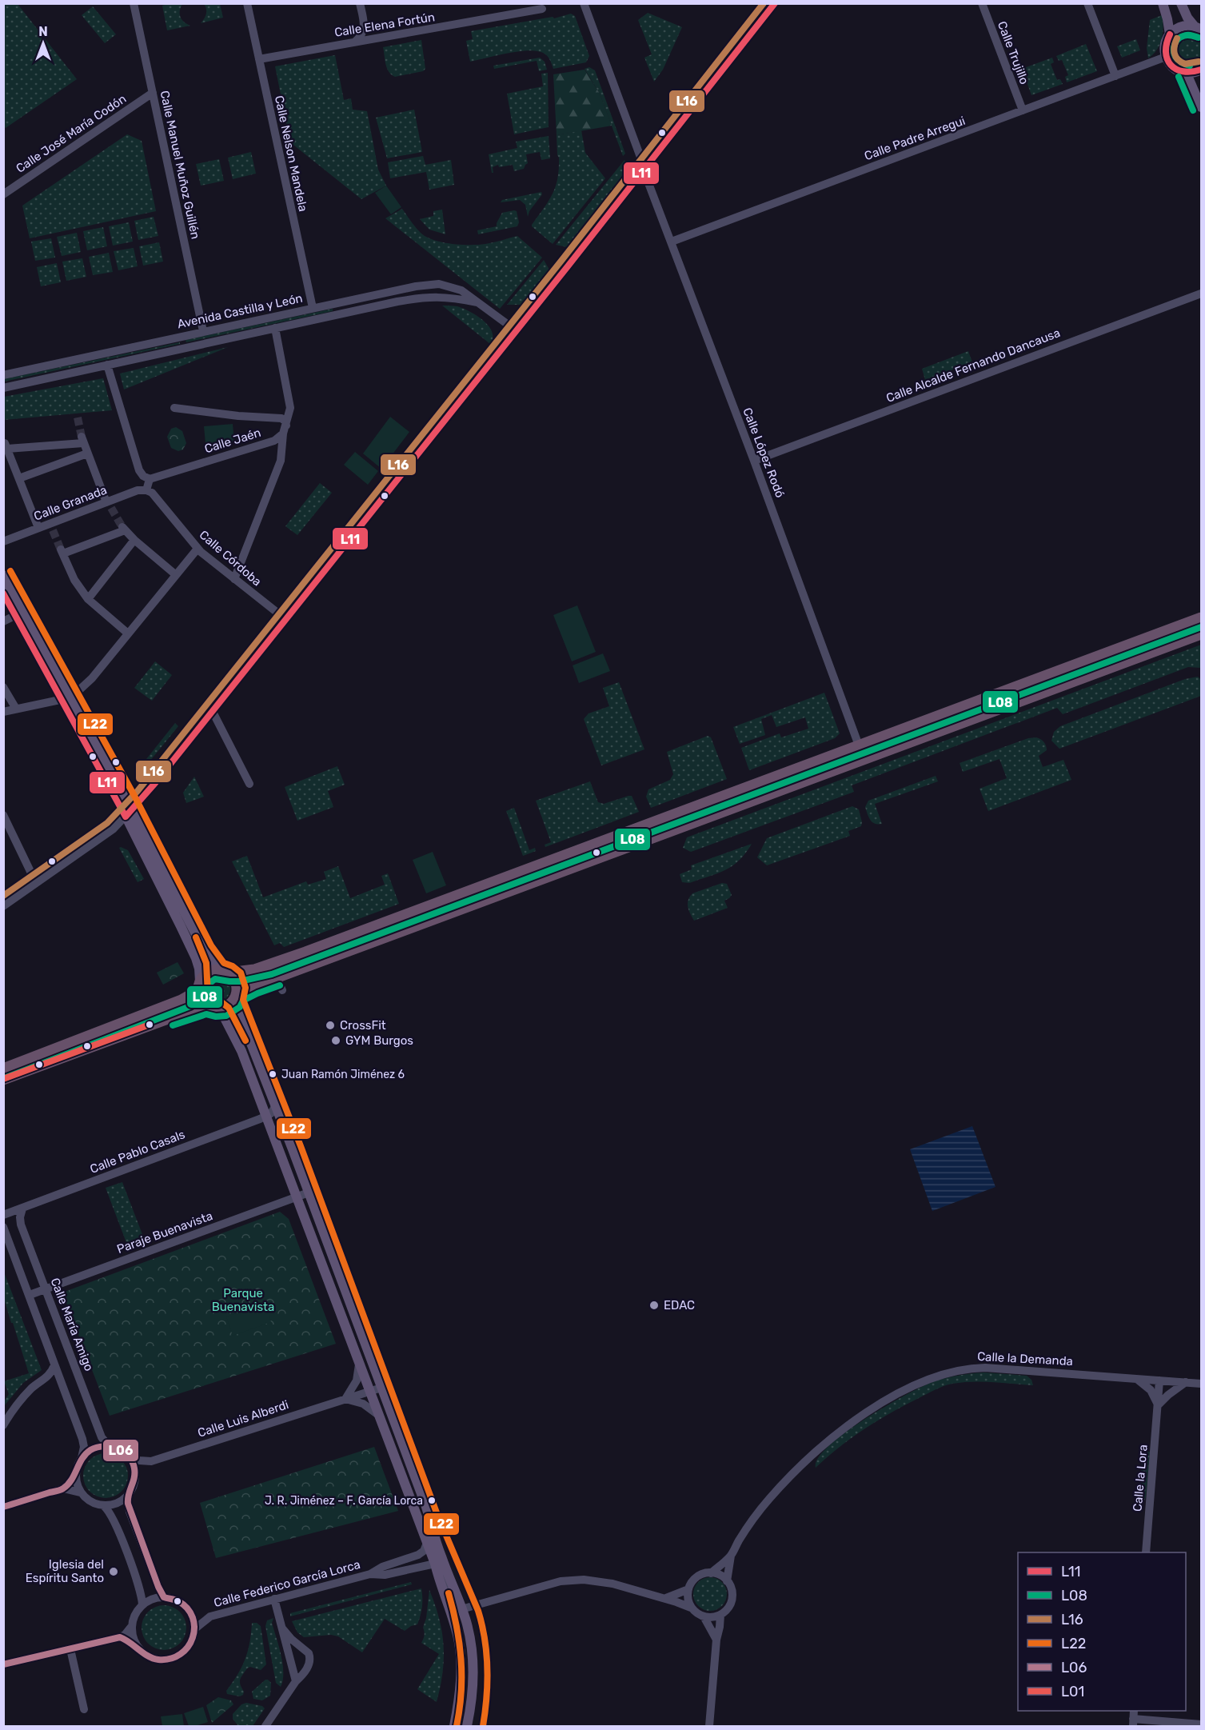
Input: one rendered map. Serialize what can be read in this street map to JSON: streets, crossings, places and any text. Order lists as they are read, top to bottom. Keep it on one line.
{"streets":{"street":["Calle Elena Fortún","Calle Trujillo","Calle José María Codón","Calle Padre Arregui","Calle Nelson Mandela","Calle Manuel Muñoz Guillén","Avenida Castilla y León","Calle Alcalde Fernando Dancausa","Calle Jaén","Calle López Rodó","Calle Granada","Calle Córdoba","Calle Pablo Casals","Paraje Buenavista","Calle María Amigo","Calle la Demanda","Calle Luis Alberdi","Calle la Lora","Calle Federico García Lorca"]},"crossings":[["Calle Elena Fortún","Calle Nelson Mandela"],["Calle Trujillo","Calle Padre Arregui"],["Calle José María Codón","Calle Manuel Muñoz Guillén"],["Calle Padre Arregui","Calle López Rodó"],["Calle Nelson Mandela","Avenida Castilla y León"],["Calle Manuel Muñoz Guillén","Avenida Castilla y León"],["Calle Alcalde Fernando Dancausa","Calle López Rodó"],["Calle Granada","Calle Córdoba"],["Calle Pablo Casals","Calle María Amigo"],["Paraje Buenavista","Calle María Amigo"],["Calle la Demanda","Calle la Lora"]],"parks":["Parque Buenavista"],"places":["CrossFit","GYM Burgos","Juan Ramón Jiménez 6","EDAC","J. R. Jiménez – F. García Lorca","Iglesia del Espíritu Santo"],"lines":["transit line L11","transit line L16","transit line L08","transit line L22","transit line L01","transit line L06"],"legend":["L11","L08","L16","L22","L06","L01"],"north":"top"}
